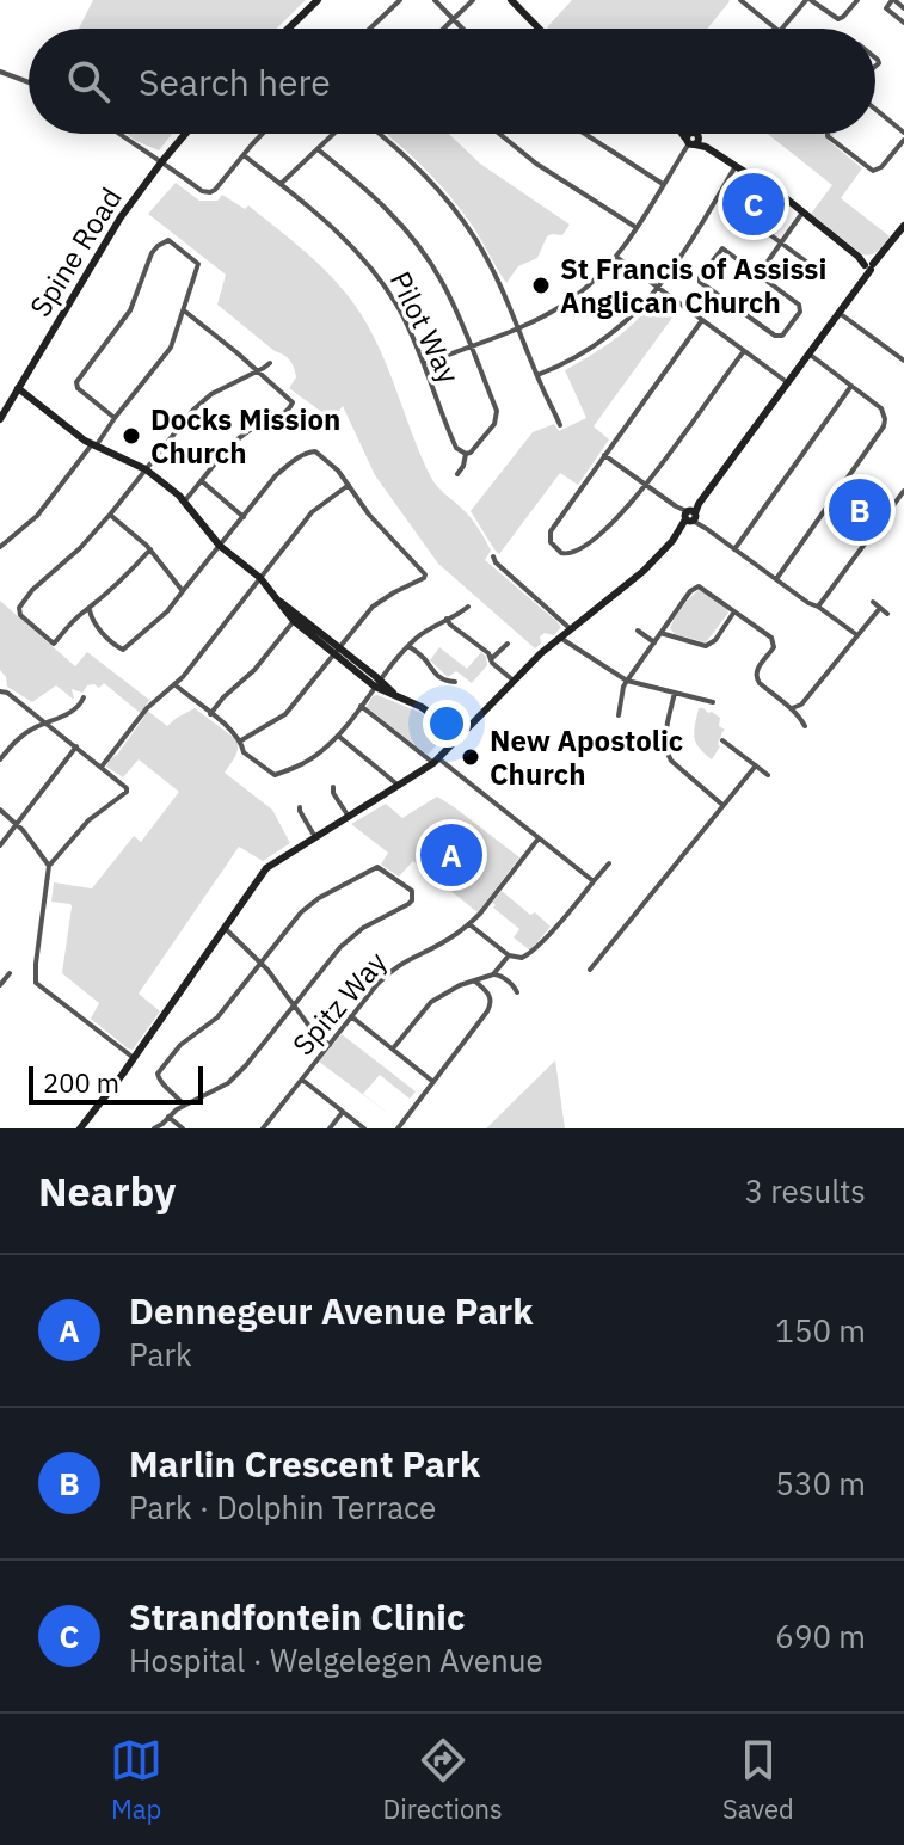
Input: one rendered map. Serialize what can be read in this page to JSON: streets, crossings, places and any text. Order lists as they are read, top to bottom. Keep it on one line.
{"streets":{"street":["Spine Road","Pilot Way","Spitz Way"]},"places":["St Francis of Assissi Anglican Church","Docks Mission Church","New Apostolic Church"],"scale_bar":"200 m","page":{"search":"Search here","pins":["C","B","A"],"scale":"200 m","heading":["Nearby","3 results"],"list":[{"mark":"A","name":"Dennegeur Avenue Park","note":"Park","value":"150 m"},{"mark":"B","name":"Marlin Crescent Park","note":"Park · Dolphin Terrace","value":"530 m"},{"mark":"C","name":"Strandfontein Clinic","note":"Hospital · Welgelegen Avenue","value":"690 m"}],"nav":["Map","Directions","Saved"]}}
